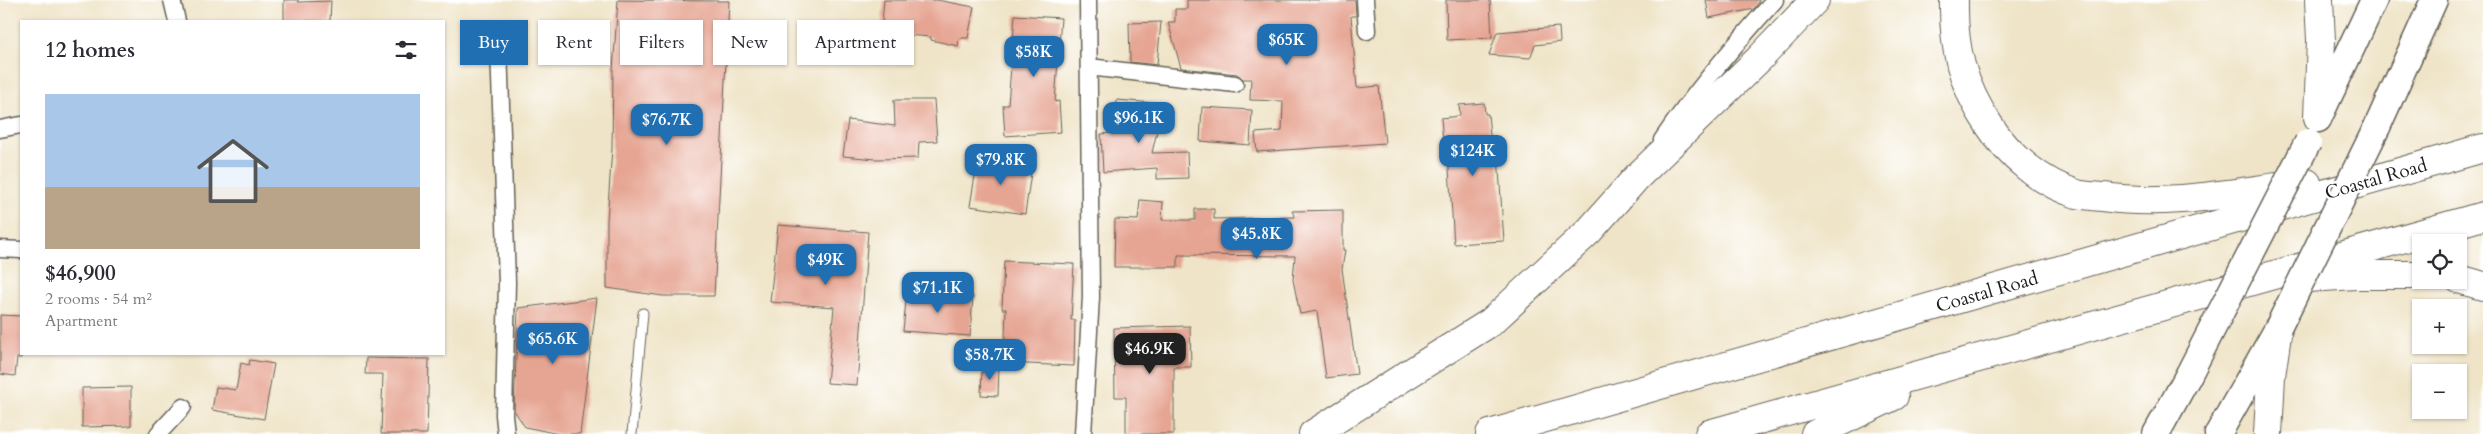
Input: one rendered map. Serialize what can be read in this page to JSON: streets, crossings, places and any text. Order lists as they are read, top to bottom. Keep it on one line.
{"streets":{"highway":["Coastal Road"]},"page":{"chip":["Buy","Rent","Filters","New","Apartment"],"heading":"12 homes","price":["$65K","$58K","$96.1K","$76.7K","$124K","$79.8K","$45.8K","$49K","$71.1K","$65.6K","$46.9K","$58.7K"],"list":[{"name":"$46,900","note":"2 rooms · 54 m² · Apartment"}],"map_buttons":["+","−"]}}
